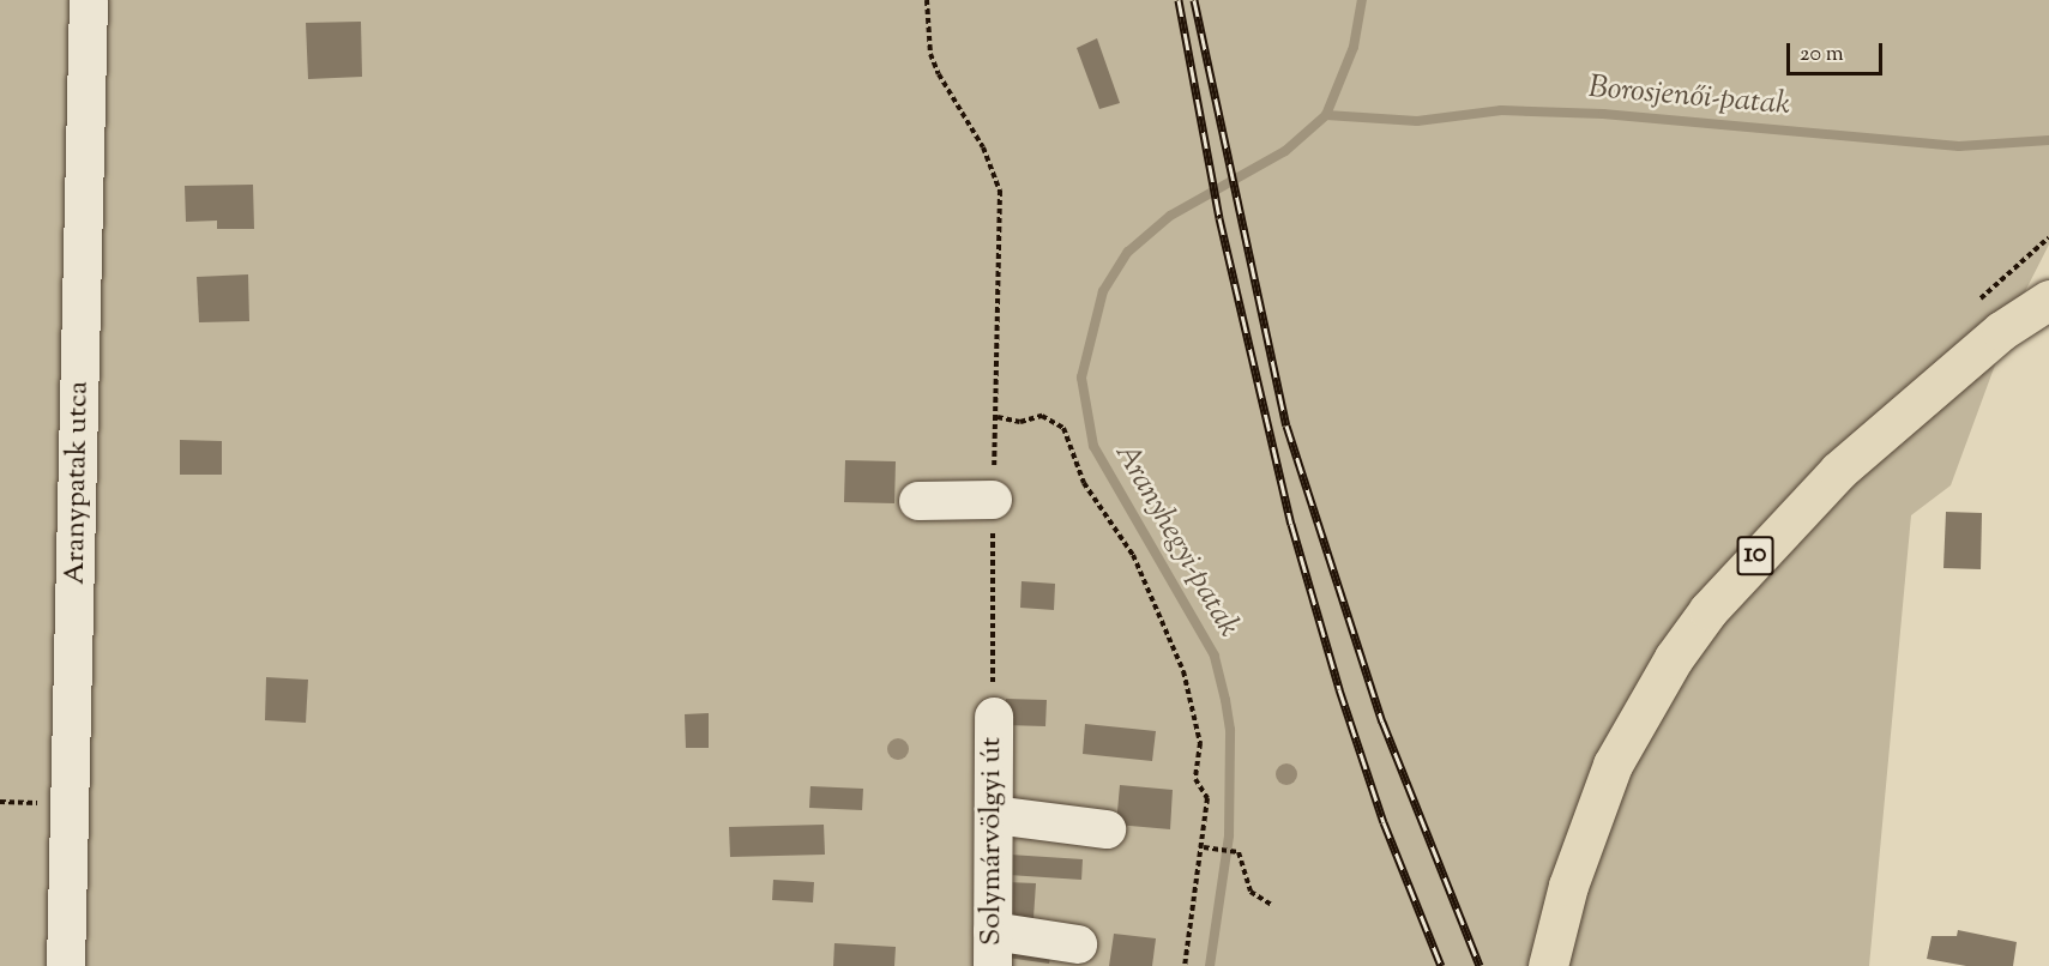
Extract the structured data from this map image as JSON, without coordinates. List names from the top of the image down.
{
  "streets": {
    "main road": ["10"],
    "street": ["Aranypatak utca", "Solymárvölgyi út"]
  },
  "water": ["Borosjenői-patak", "Aranyhegyi-patak"],
  "scale_bar": "20 m"
}
